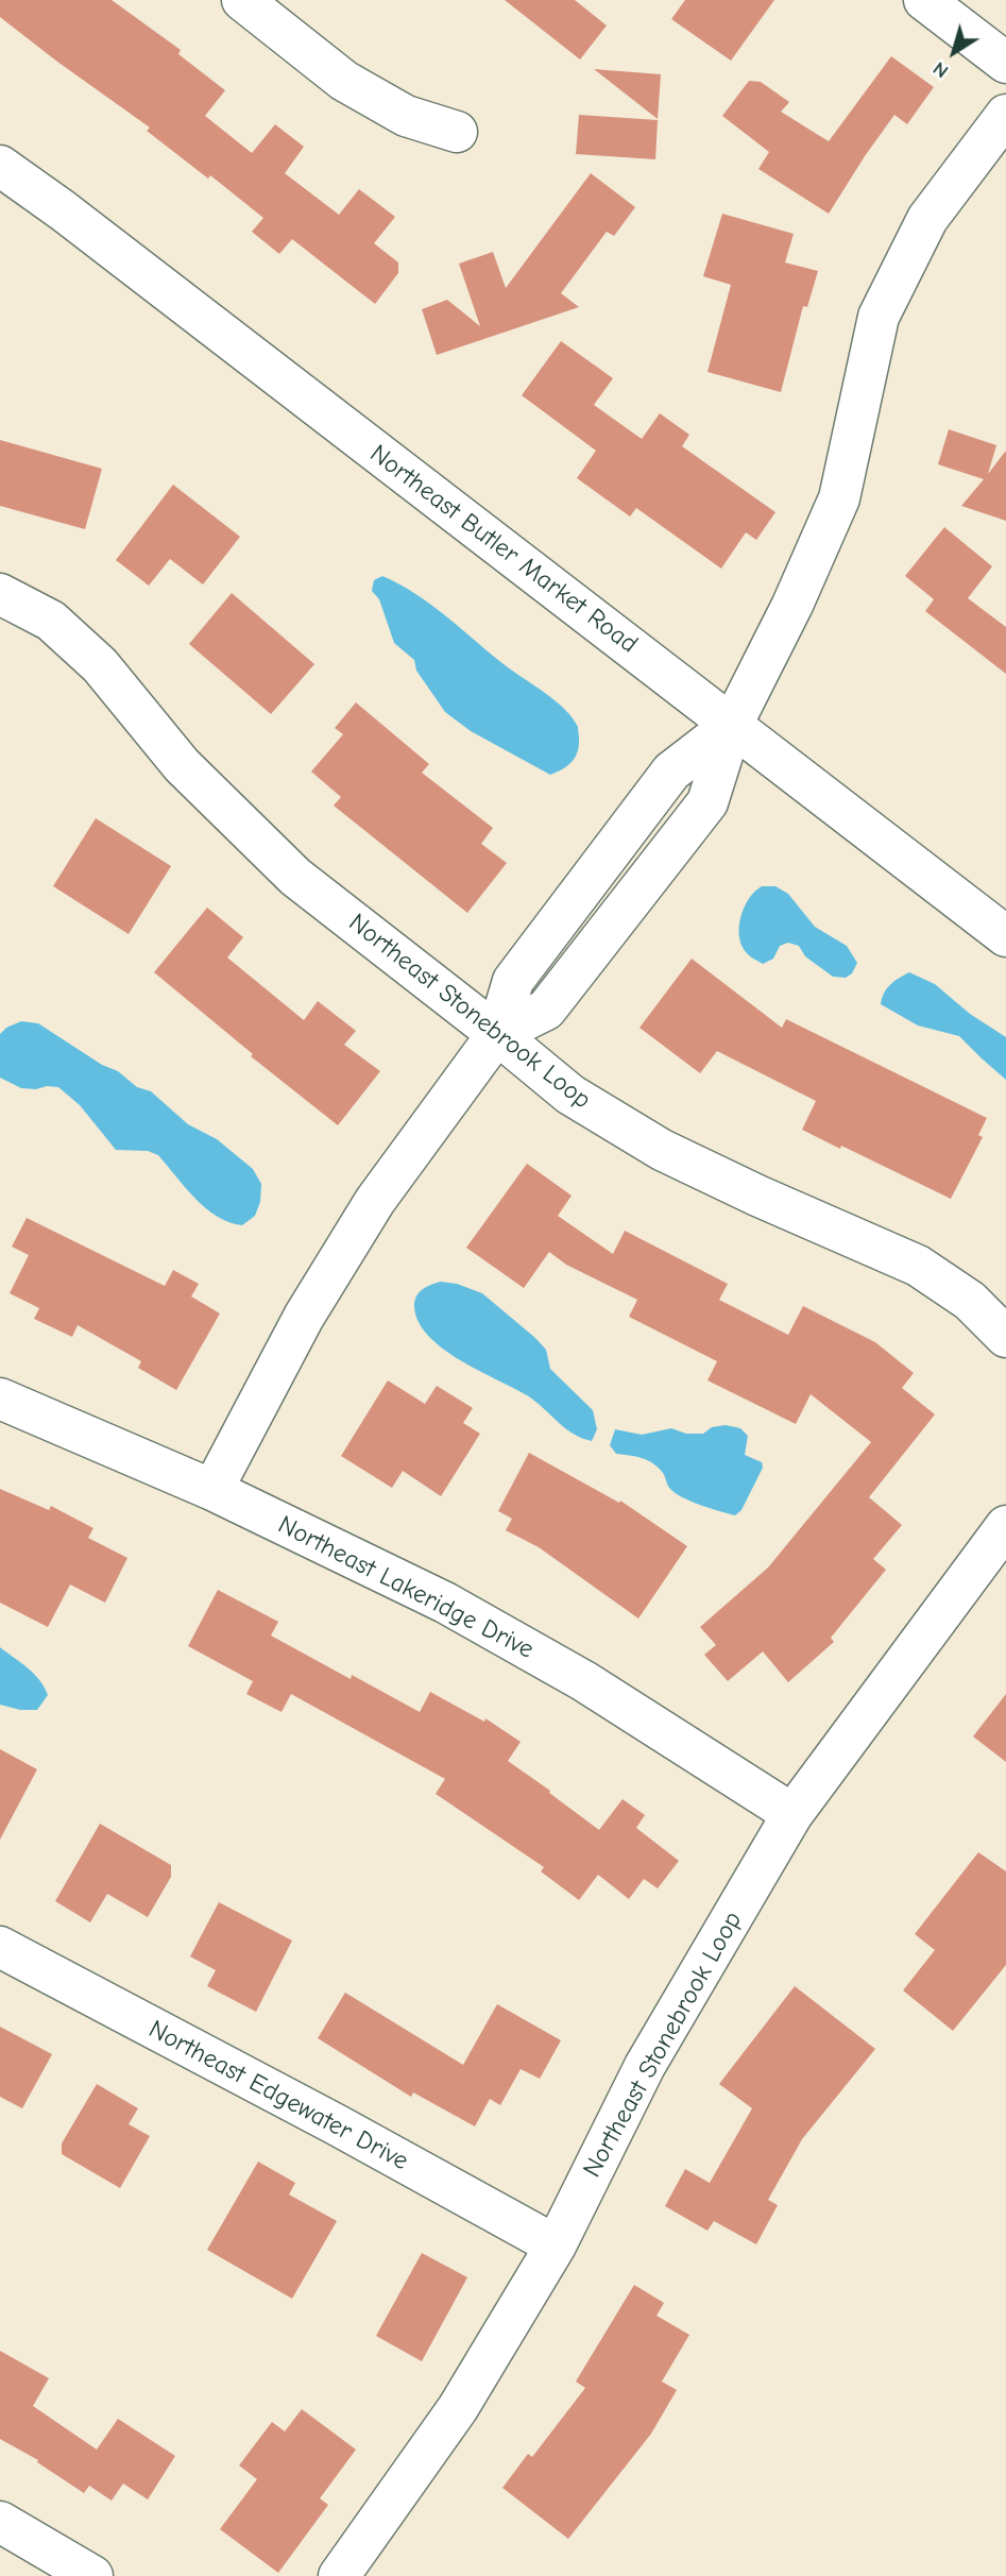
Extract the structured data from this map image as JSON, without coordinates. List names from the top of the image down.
{
  "streets": {
    "street": [
      "Northeast Butler Market Road",
      "Northeast Stonebrook Loop",
      "Northeast Lakeridge Drive",
      "Northeast Edgewater Drive"
    ]
  },
  "crossings": [
    ["Northeast Stonebrook Loop", "Northeast Lakeridge Drive"],
    ["Northeast Stonebrook Loop", "Northeast Edgewater Drive"]
  ],
  "north": "bottom left"
}
